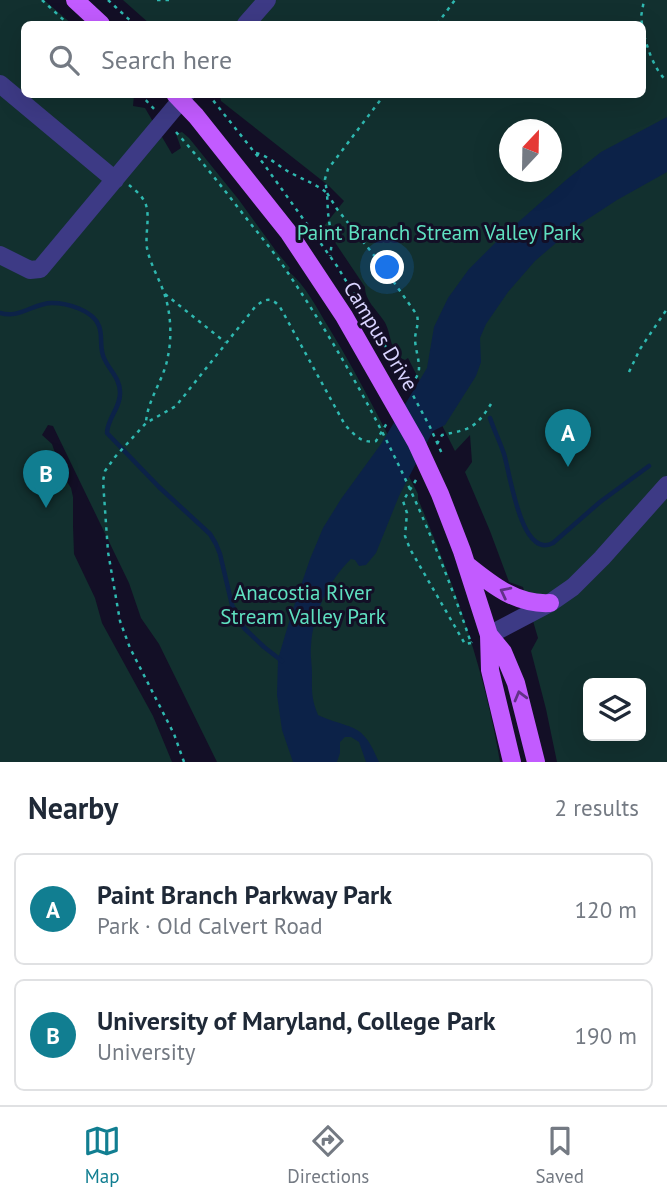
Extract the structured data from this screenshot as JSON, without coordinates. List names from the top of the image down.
{
  "streets": {
    "main road": ["Campus Drive"]
  },
  "parks": ["Paint Branch Stream Valley Park", "Anacostia River Stream Valley Park"],
  "north": "top",
  "page": {
    "search": "Search here",
    "pins": ["A", "B"],
    "heading": ["Nearby", "2 results"],
    "list": [
      {
        "mark": "A",
        "name": "Paint Branch Parkway Park",
        "note": "Park · Old Calvert Road",
        "value": "120 m"
      },
      {
        "mark": "B",
        "name": "University of Maryland, College Park",
        "note": "University",
        "value": "190 m"
      }
    ],
    "nav": ["Map", "Directions", "Saved"]
  }
}
